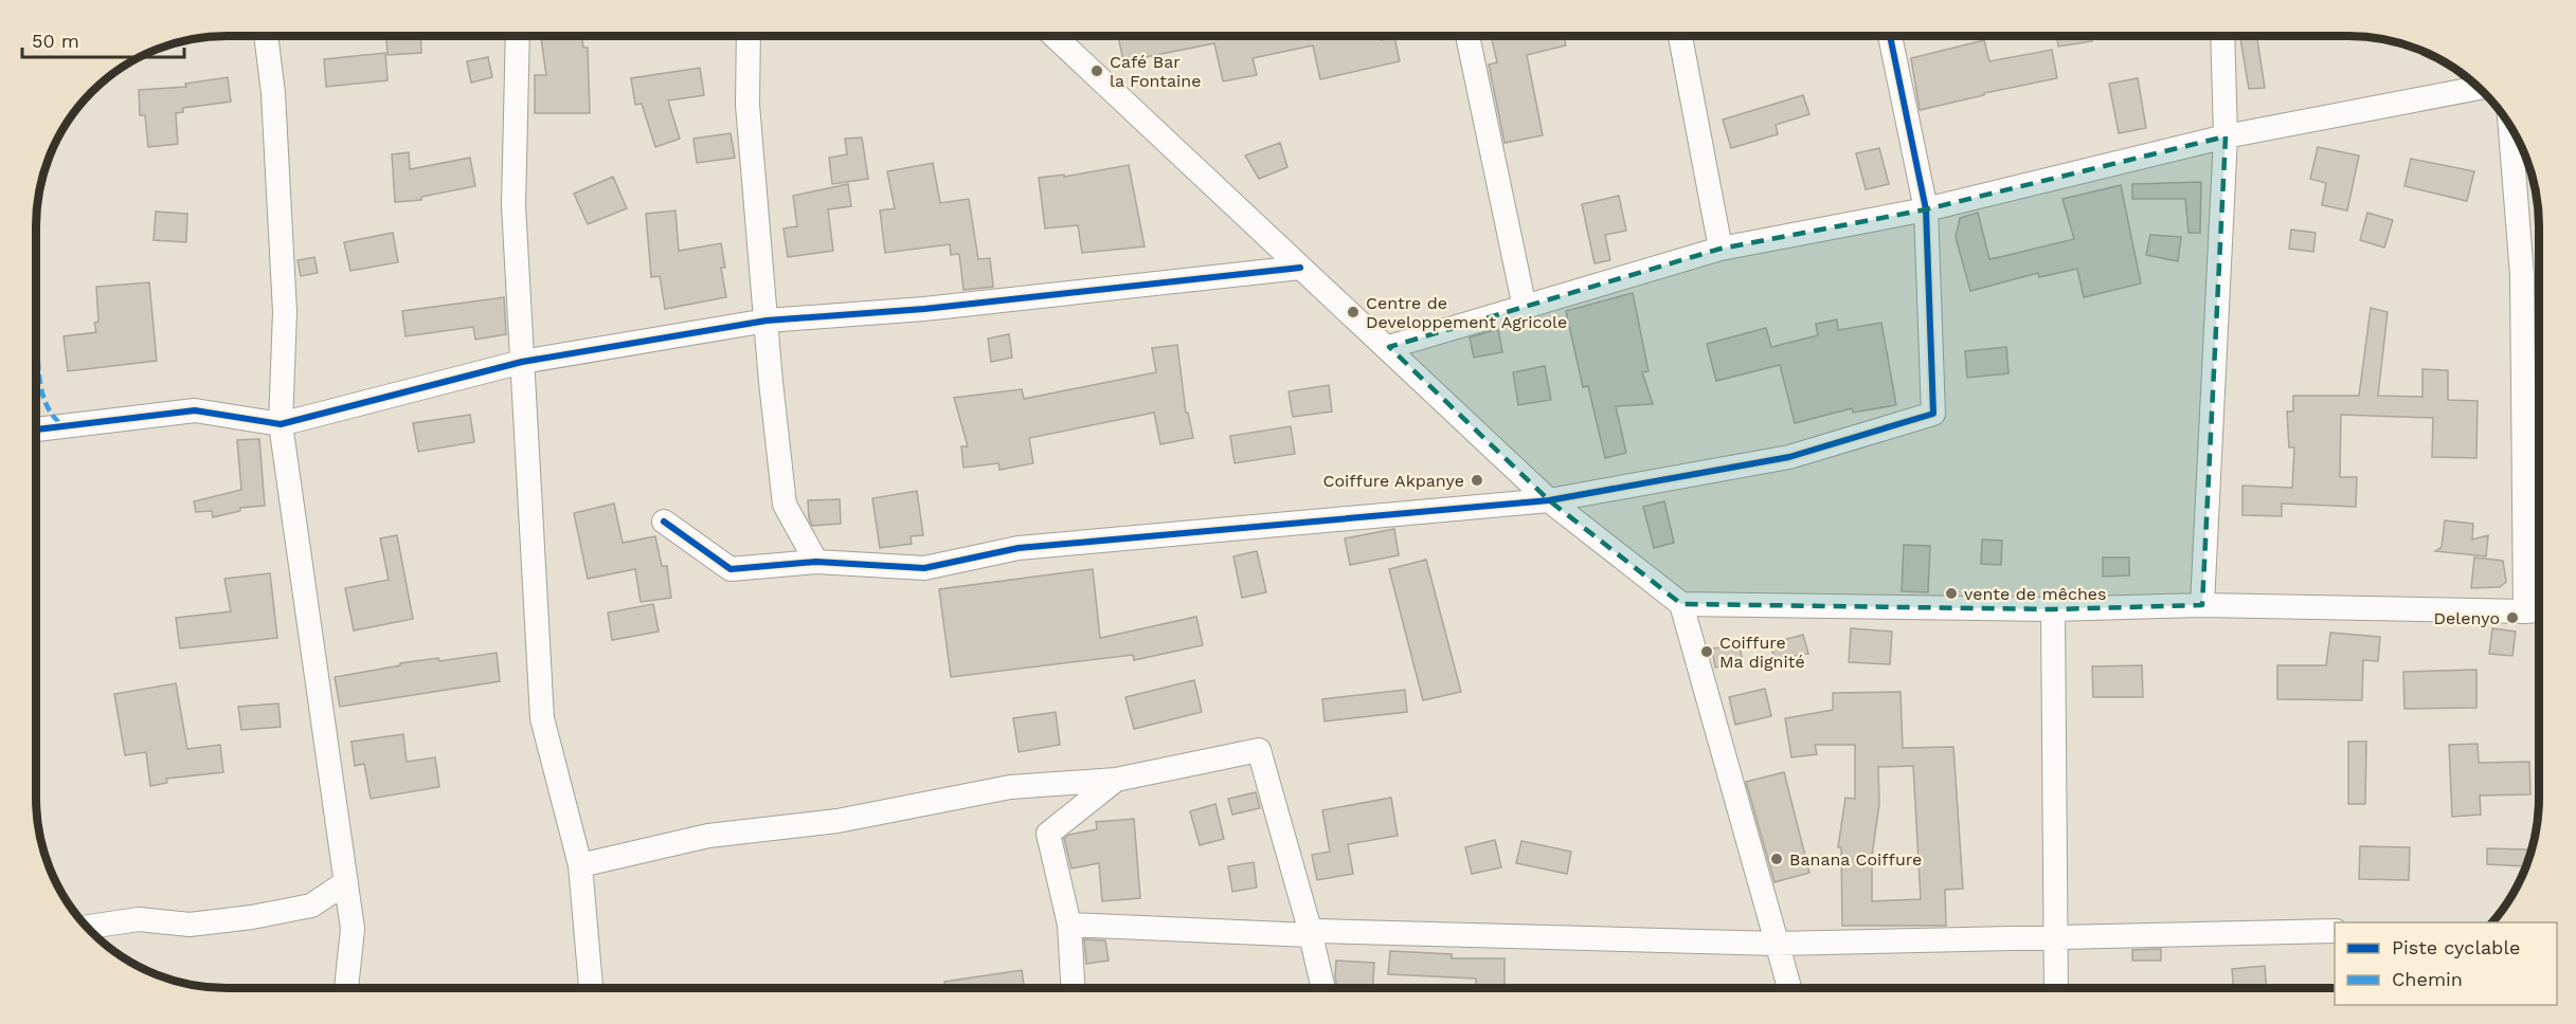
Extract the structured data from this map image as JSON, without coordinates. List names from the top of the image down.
{
  "places": [
    "Café Bar la Fontaine",
    "Centre de Developpement Agricole",
    "Coiffure Akpanye",
    "vente de mêches",
    "Delenyo",
    "Coiffure Ma dignité",
    "Banana Coiffure"
  ],
  "legend": ["Piste cyclable", "Chemin"],
  "scale_bar": "50 m"
}
